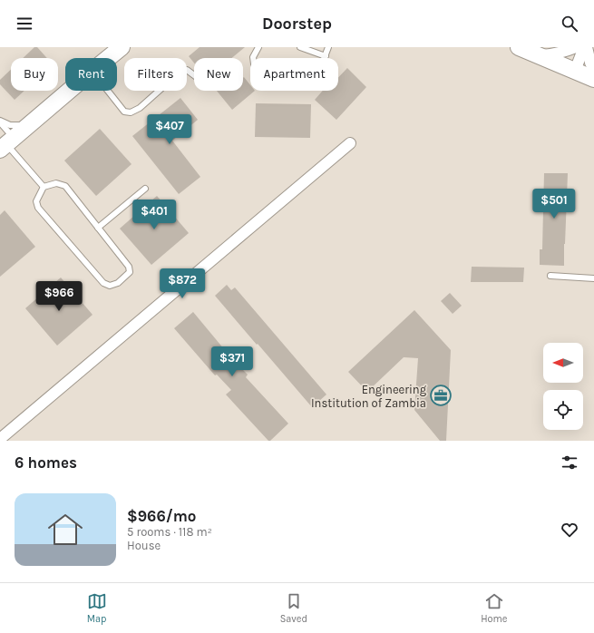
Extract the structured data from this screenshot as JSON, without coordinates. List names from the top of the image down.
{
  "places": {
    "office": ["Engineering Institution of Zambia"]
  },
  "north": "left",
  "page": {
    "header": "Doorstep",
    "chip": [
      "Buy",
      "Rent",
      "Filters",
      "New",
      "Apartment"
    ],
    "price": [
      "$407",
      "$501",
      "$401",
      "$872",
      "$966",
      "$371"
    ],
    "heading": "6 homes",
    "list": [
      {
        "name": "$966/mo",
        "note": "5 rooms · 118 m² · House"
      }
    ],
    "tabs": ["Map", "Saved", "Home"]
  }
}
